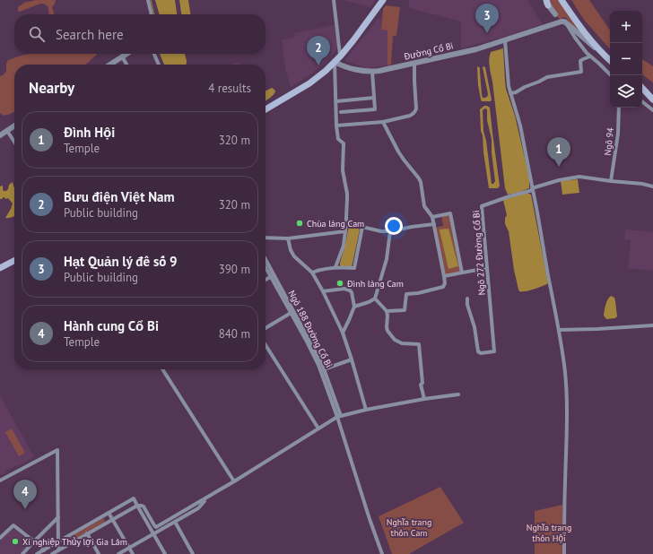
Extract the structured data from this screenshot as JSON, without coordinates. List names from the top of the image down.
{
  "streets": {
    "street": [
      "Đường Cổ Bi",
      "Ngõ 94",
      "Ngõ 272 Đường Cổ Bi",
      "Ngõ 188 Đường Cổ Bi"
    ]
  },
  "parks": ["Nghĩa trang thôn Cam", "Nghĩa trang thôn Hội"],
  "places": ["Chùa làng Cam", "Đình làng Cam", "Xí nghiệp Thủy lợi Gia Lâm"],
  "page": {
    "pins": [
      "3",
      "2",
      "1",
      "4"
    ],
    "map_buttons": ["+", "−"],
    "search": "Search here",
    "heading": ["Nearby", "4 results"],
    "list": [
      {
        "mark": "1",
        "name": "Đình Hội",
        "note": "Temple",
        "value": "320 m"
      },
      {
        "mark": "2",
        "name": "Bưu điện Việt Nam",
        "note": "Public building",
        "value": "320 m"
      },
      {
        "mark": "3",
        "name": "Hạt Quản lý đê số 9",
        "note": "Public building",
        "value": "390 m"
      },
      {
        "mark": "4",
        "name": "Hành cung Cổ Bi",
        "note": "Temple",
        "value": "840 m"
      }
    ]
  }
}
